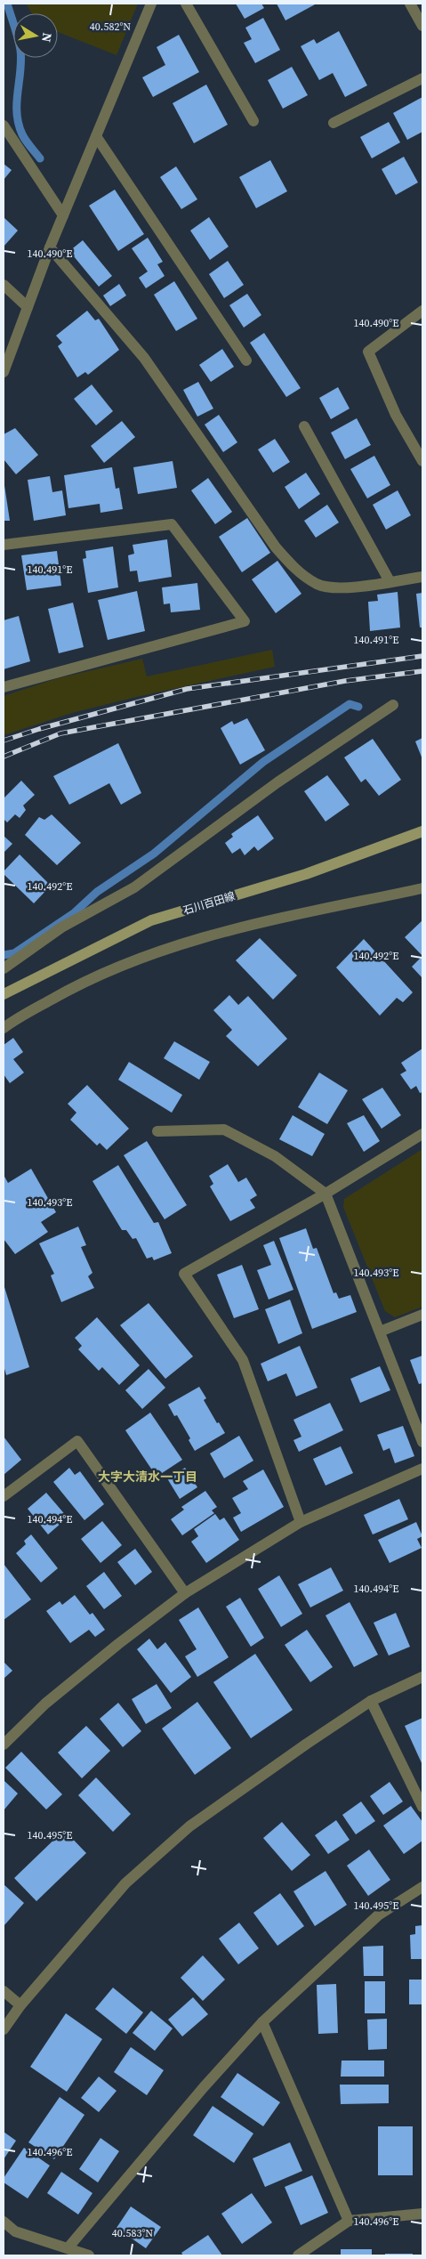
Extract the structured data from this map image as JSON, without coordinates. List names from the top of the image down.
{
  "streets": {
    "main road": ["石川百田線"]
  },
  "districts": ["大字大清水一丁目"],
  "north": "right",
  "coordinates": [
    "40.582°N",
    "140.490°E",
    "140.491°E",
    "140.492°E",
    "140.493°E",
    "140.494°E",
    "140.495°E",
    "140.496°E",
    "40.583°N"
  ]
}
